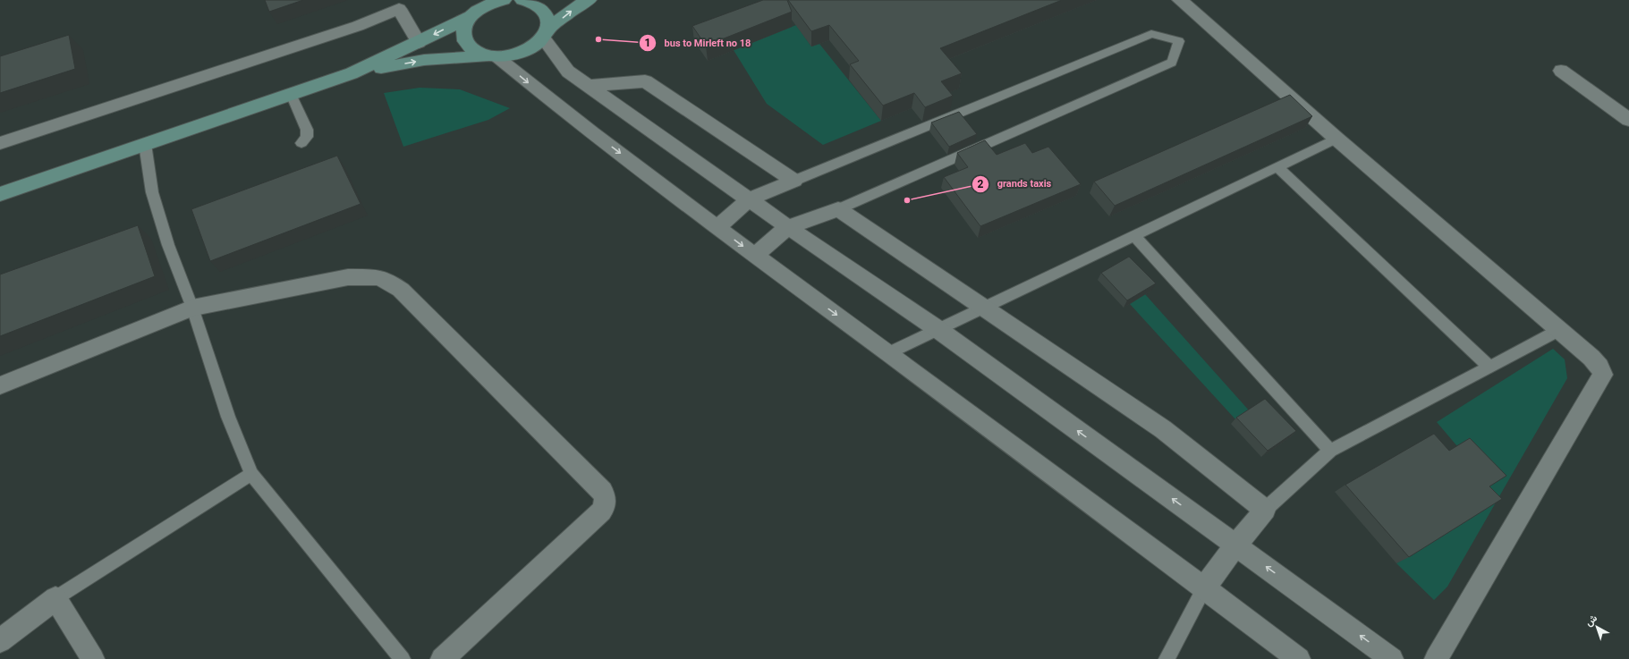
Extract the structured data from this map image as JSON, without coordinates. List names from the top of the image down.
{
  "places": ["bus to Mirleft no 18", "grands taxis"],
  "north": "top left"
}
